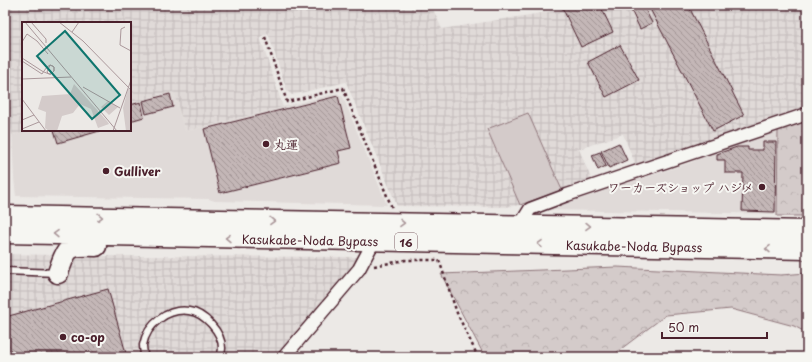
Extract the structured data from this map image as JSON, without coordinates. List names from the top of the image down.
{
  "streets": {
    "highway": ["Kasukabe-Noda Bypass", "16"]
  },
  "places": [
    "丸運",
    "Gulliver",
    "ワーカーズショップ ハジメ",
    "co-op"
  ],
  "scale_bar": "50 m"
}
